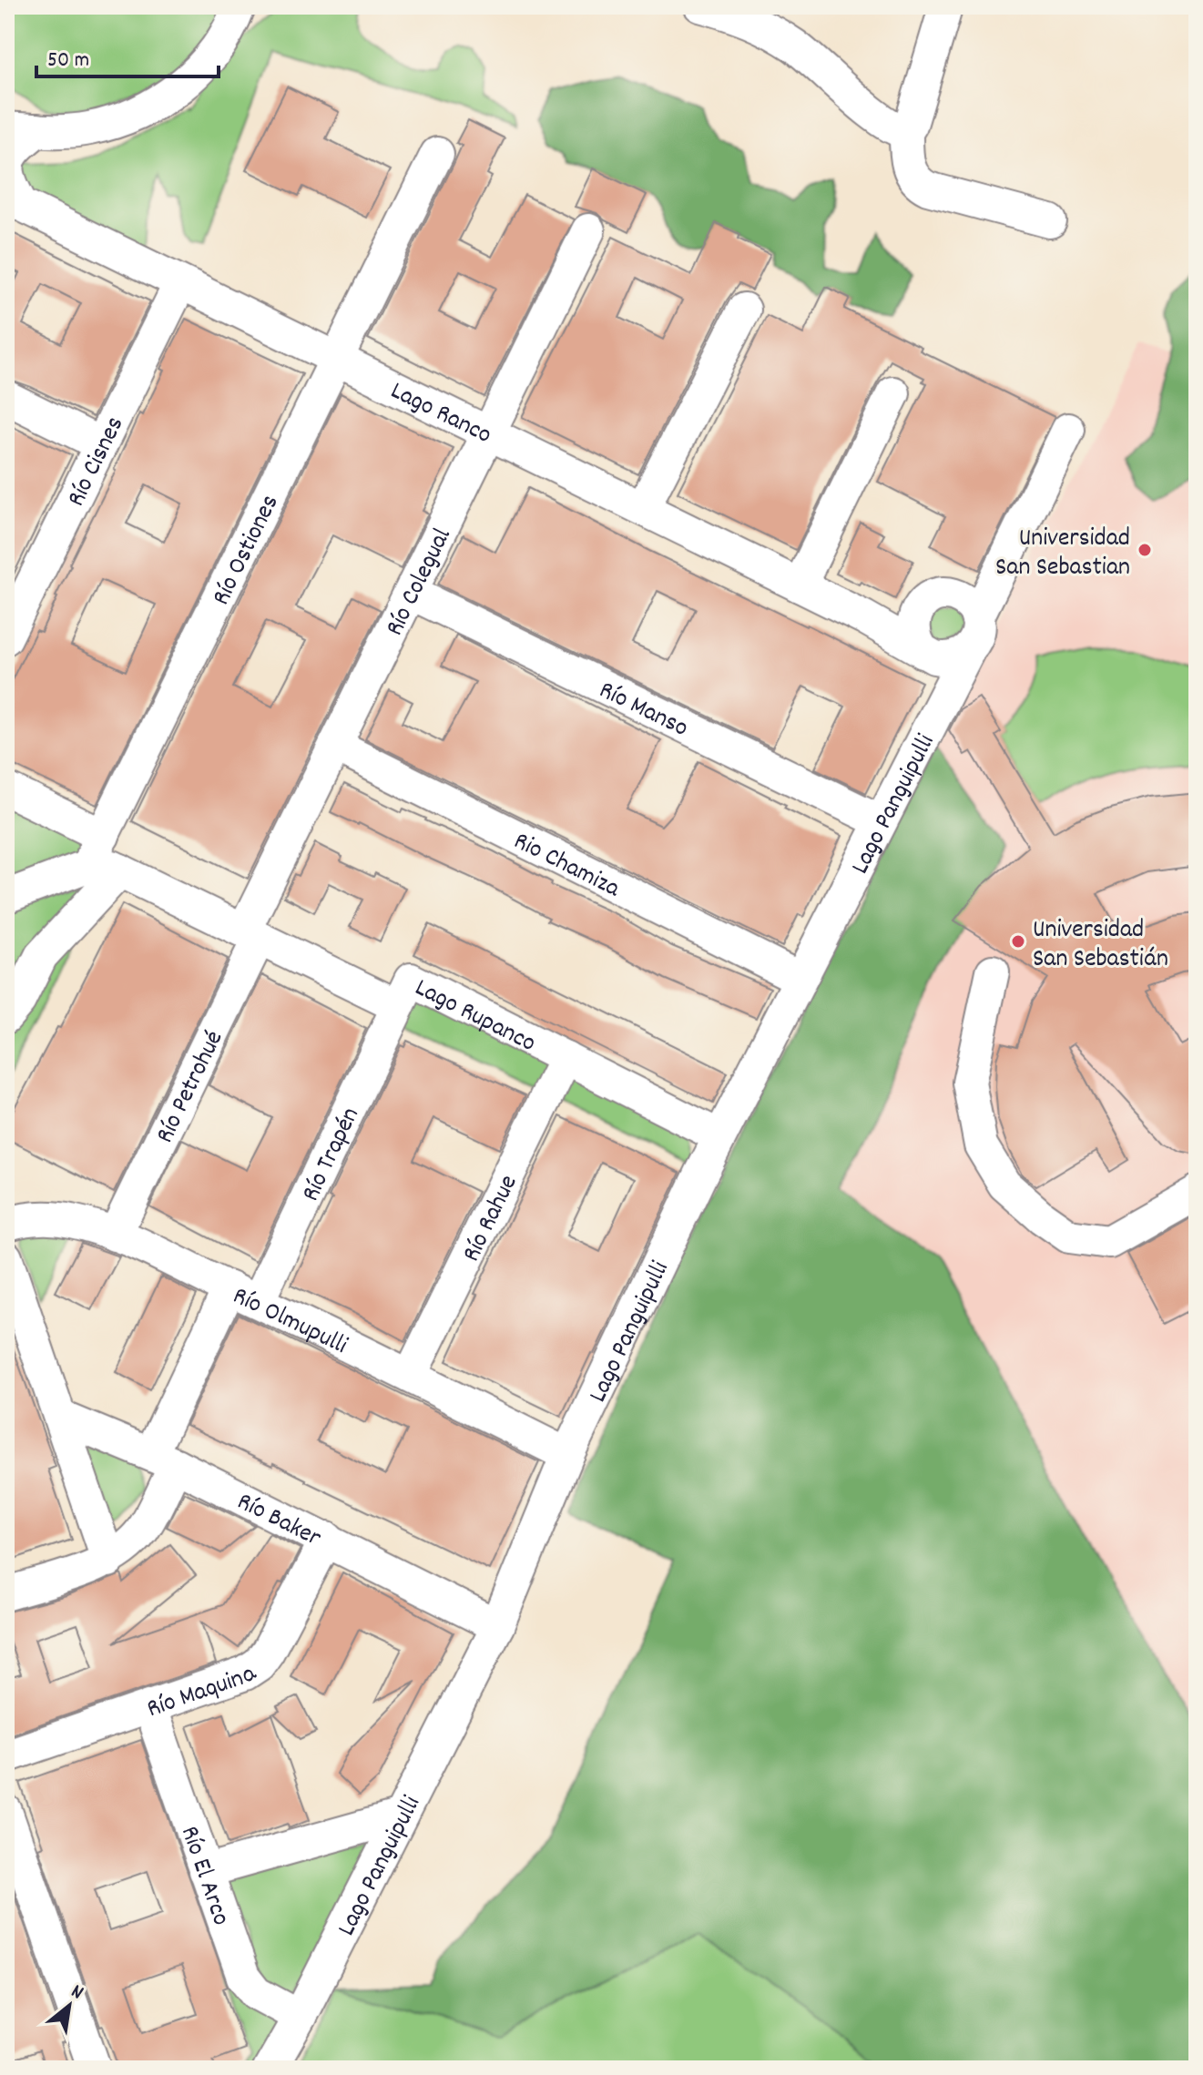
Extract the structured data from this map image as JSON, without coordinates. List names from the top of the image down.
{
  "streets": {
    "street": [
      "Lago Ranco",
      "Río Cisnes",
      "Río Ostiones",
      "Río Colegual",
      "Río Manso",
      "Lago Panguipulli",
      "Rio Chamiza",
      "Lago Rupanco",
      "Río Petrohué",
      "Río Trapén",
      "Río Rahue",
      "Río Olmupulli",
      "Río Baker",
      "Río Maquina",
      "Río El Arco"
    ]
  },
  "crossings": [
    ["Lago Ranco", "Río Cisnes"],
    ["Lago Ranco", "Río Ostiones"],
    ["Lago Ranco", "Río Colegual"],
    ["Lago Ranco", "Lago Panguipulli"],
    ["Río Ostiones", "Lago Rupanco"],
    ["Río Colegual", "Río Manso"],
    ["Río Colegual", "Rio Chamiza"],
    ["Río Colegual", "Lago Rupanco"],
    ["Río Colegual", "Río Petrohué"],
    ["Río Manso", "Lago Panguipulli"],
    ["Lago Panguipulli", "Rio Chamiza"],
    ["Lago Panguipulli", "Lago Rupanco"],
    ["Lago Panguipulli", "Río Olmupulli"],
    ["Lago Panguipulli", "Río Baker"],
    ["Lago Panguipulli", "Río El Arco"],
    ["Lago Rupanco", "Río Petrohué"],
    ["Lago Rupanco", "Río Trapén"],
    ["Lago Rupanco", "Río Rahue"],
    ["Río Petrohué", "Río Olmupulli"],
    ["Río Trapén", "Río Olmupulli"],
    ["Río Trapén", "Río Baker"],
    ["Río Rahue", "Río Olmupulli"],
    ["Río Baker", "Río Maquina"],
    ["Río Maquina", "Río El Arco"]
  ],
  "places": ["Universidad San Sebastian", "Universidad San Sebastián"],
  "scale_bar": "50 m",
  "north": "top right"
}
